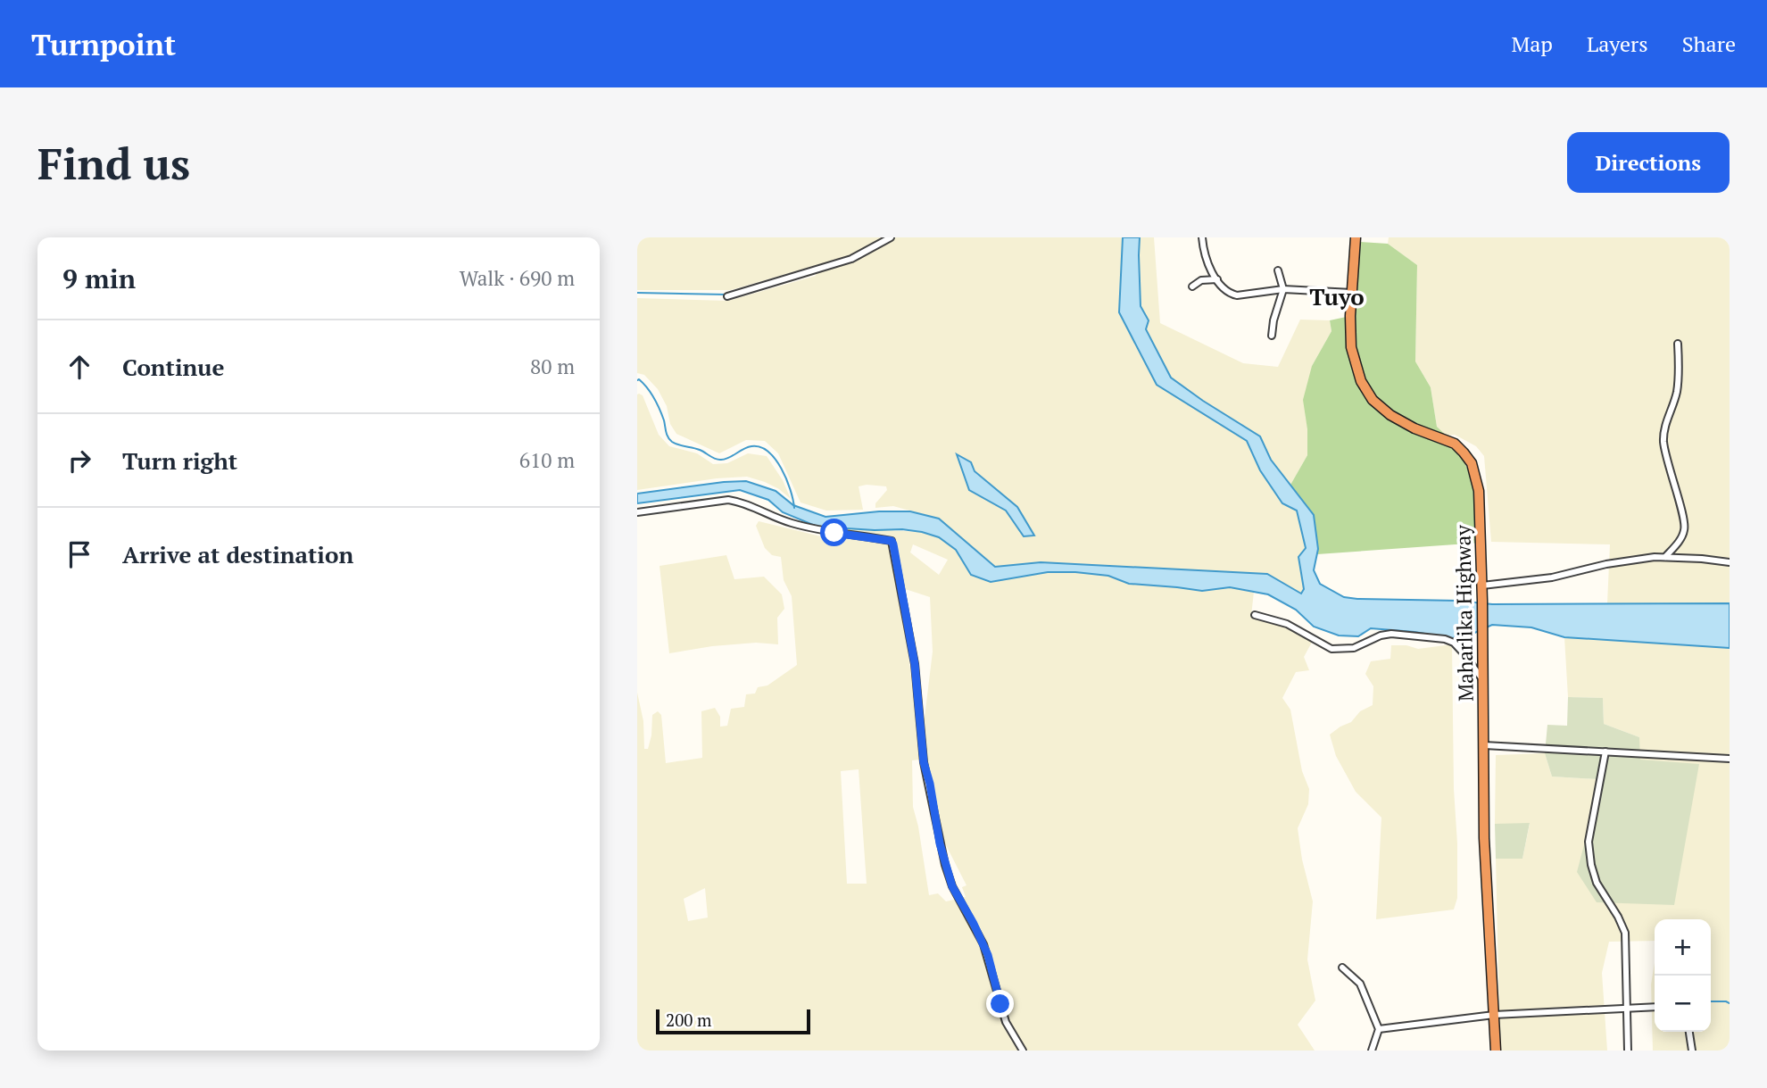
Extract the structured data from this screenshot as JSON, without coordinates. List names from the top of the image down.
{
  "streets": {
    "highway": ["Maharlika Highway"]
  },
  "districts": ["Tuyo"],
  "scale_bar": "200 m",
  "page": {
    "header": "Turnpoint",
    "nav": ["Map", "Layers", "Share"],
    "buttons": "Directions",
    "title": "Find us",
    "heading": ["9 min", "Walk · 690 m"],
    "list": [
      ["Continue", "80 m"],
      ["Turn right", "610 m"],
      "Arrive at destination"
    ],
    "map_buttons": ["+", "−"],
    "scale": "200 m"
  }
}
